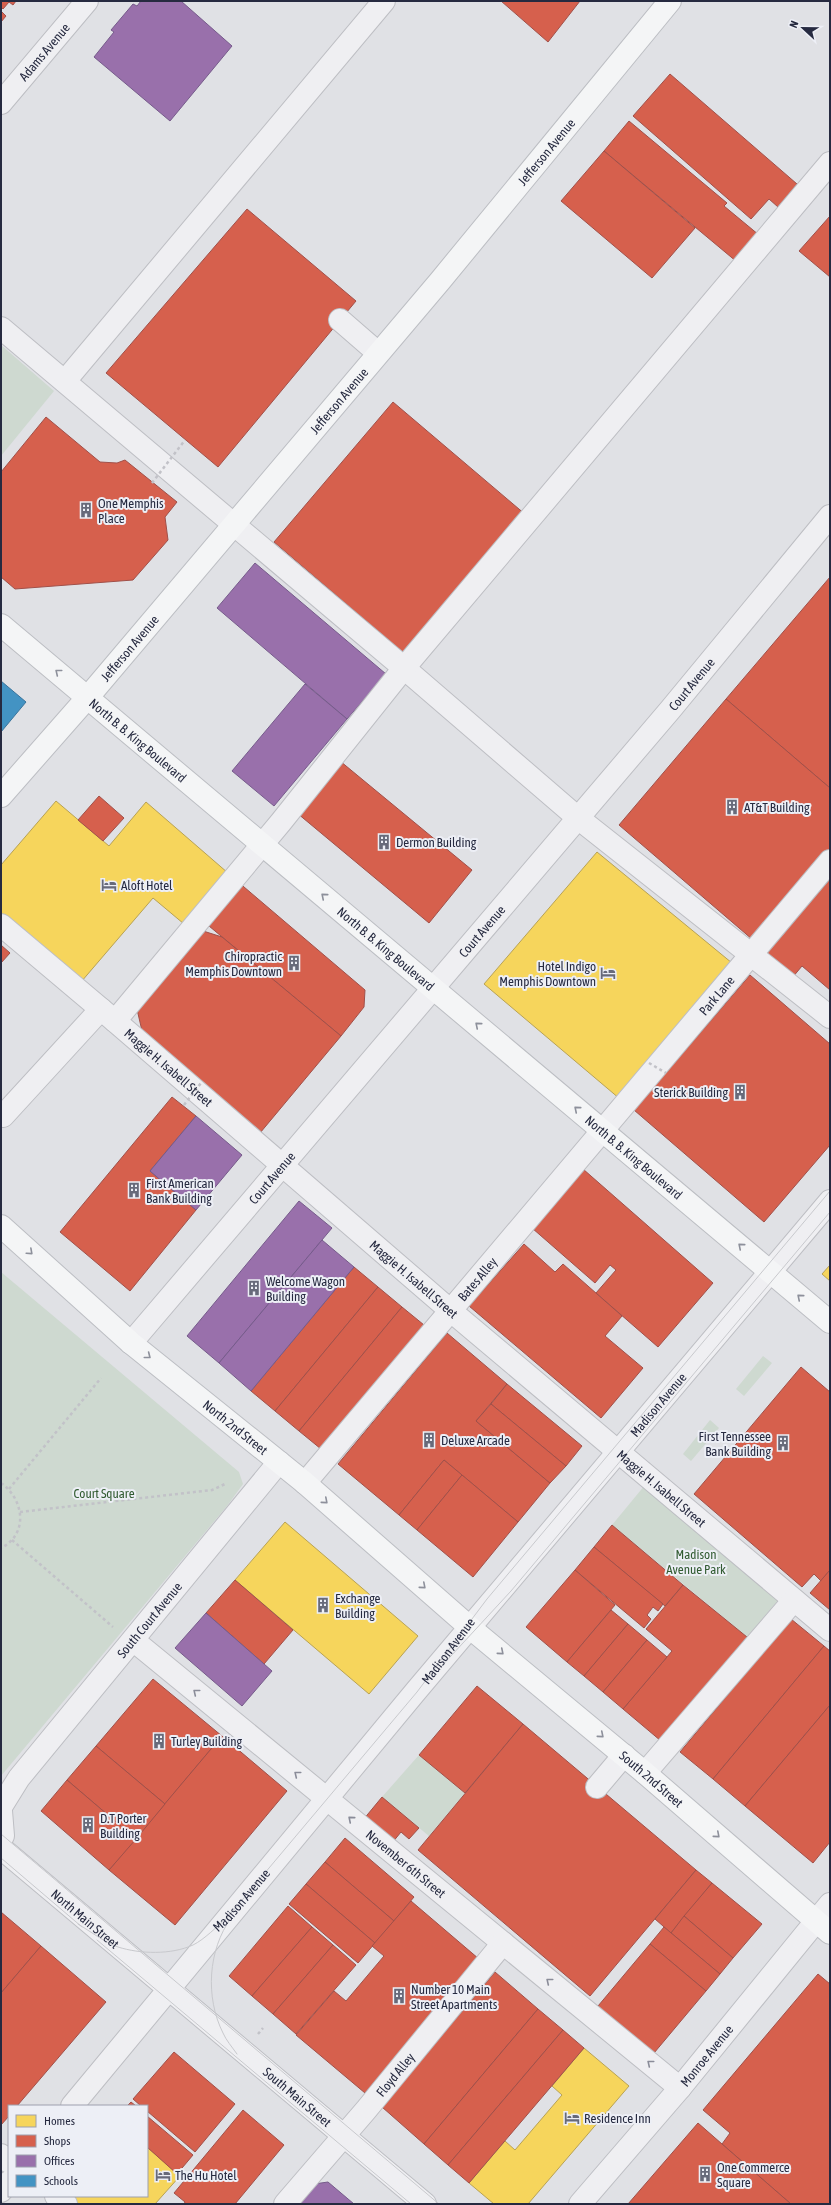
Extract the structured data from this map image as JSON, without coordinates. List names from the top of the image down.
{
  "streets": {
    "main road": [
      "Jefferson Avenue",
      "North B. B. King Boulevard",
      "North 2nd Street",
      "South 2nd Street"
    ],
    "street": [
      "Adams Avenue",
      "Court Avenue",
      "Park Lane",
      "Maggie H. Isabell Street",
      "Bates Alley",
      "Madison Avenue",
      "South Court Avenue",
      "November 6th Street",
      "North Main Street",
      "Monroe Avenue",
      "Floyd Alley",
      "South Main Street"
    ]
  },
  "crossings": [
    ["Jefferson Avenue", "North B. B. King Boulevard"],
    ["Court Avenue", "North B. B. King Boulevard"],
    ["Court Avenue", "Maggie H. Isabell Street"],
    ["Court Avenue", "North 2nd Street"],
    ["North B. B. King Boulevard", "Park Lane"],
    ["North B. B. King Boulevard", "Bates Alley"],
    ["North B. B. King Boulevard", "Madison Avenue"],
    ["Park Lane", "Bates Alley"],
    ["Maggie H. Isabell Street", "Bates Alley"],
    ["Maggie H. Isabell Street", "Madison Avenue"],
    ["Bates Alley", "North 2nd Street"],
    ["Madison Avenue", "North 2nd Street"],
    ["Madison Avenue", "South 2nd Street"],
    ["Madison Avenue", "November 6th Street"],
    ["Madison Avenue", "North Main Street"],
    ["Madison Avenue", "South Main Street"],
    ["North 2nd Street", "South Court Avenue"],
    ["North 2nd Street", "South 2nd Street"],
    ["South Court Avenue", "November 6th Street"],
    ["South 2nd Street", "Monroe Avenue"],
    ["November 6th Street", "Monroe Avenue"],
    ["November 6th Street", "Floyd Alley"],
    ["North Main Street", "South Main Street"],
    ["Floyd Alley", "South Main Street"]
  ],
  "one_way": [
    "North B. B. King Boulevard",
    "North 2nd Street",
    "South 2nd Street",
    "November 6th Street"
  ],
  "parks": ["Court Square", "Madison Avenue Park"],
  "places": {
    "building": [
      "One Memphis Place",
      "AT&T Building",
      "Dermon Building",
      "Chiropractic Memphis Downtown",
      "Sterick Building",
      "First American Bank Building",
      "Welcome Wagon Building",
      "Deluxe Arcade",
      "First Tennessee Bank Building",
      "Exchange Building",
      "Turley Building",
      "D.T Porter Building",
      "Number 10 Main Street Apartments",
      "One Commerce Square"
    ],
    "hotel": [
      "Aloft Hotel",
      "Hotel Indigo Memphis Downtown",
      "Residence Inn",
      "The Hu Hotel"
    ]
  },
  "legend": [
    "Homes",
    "Shops",
    "Offices",
    "Schools"
  ],
  "north": "left"
}
